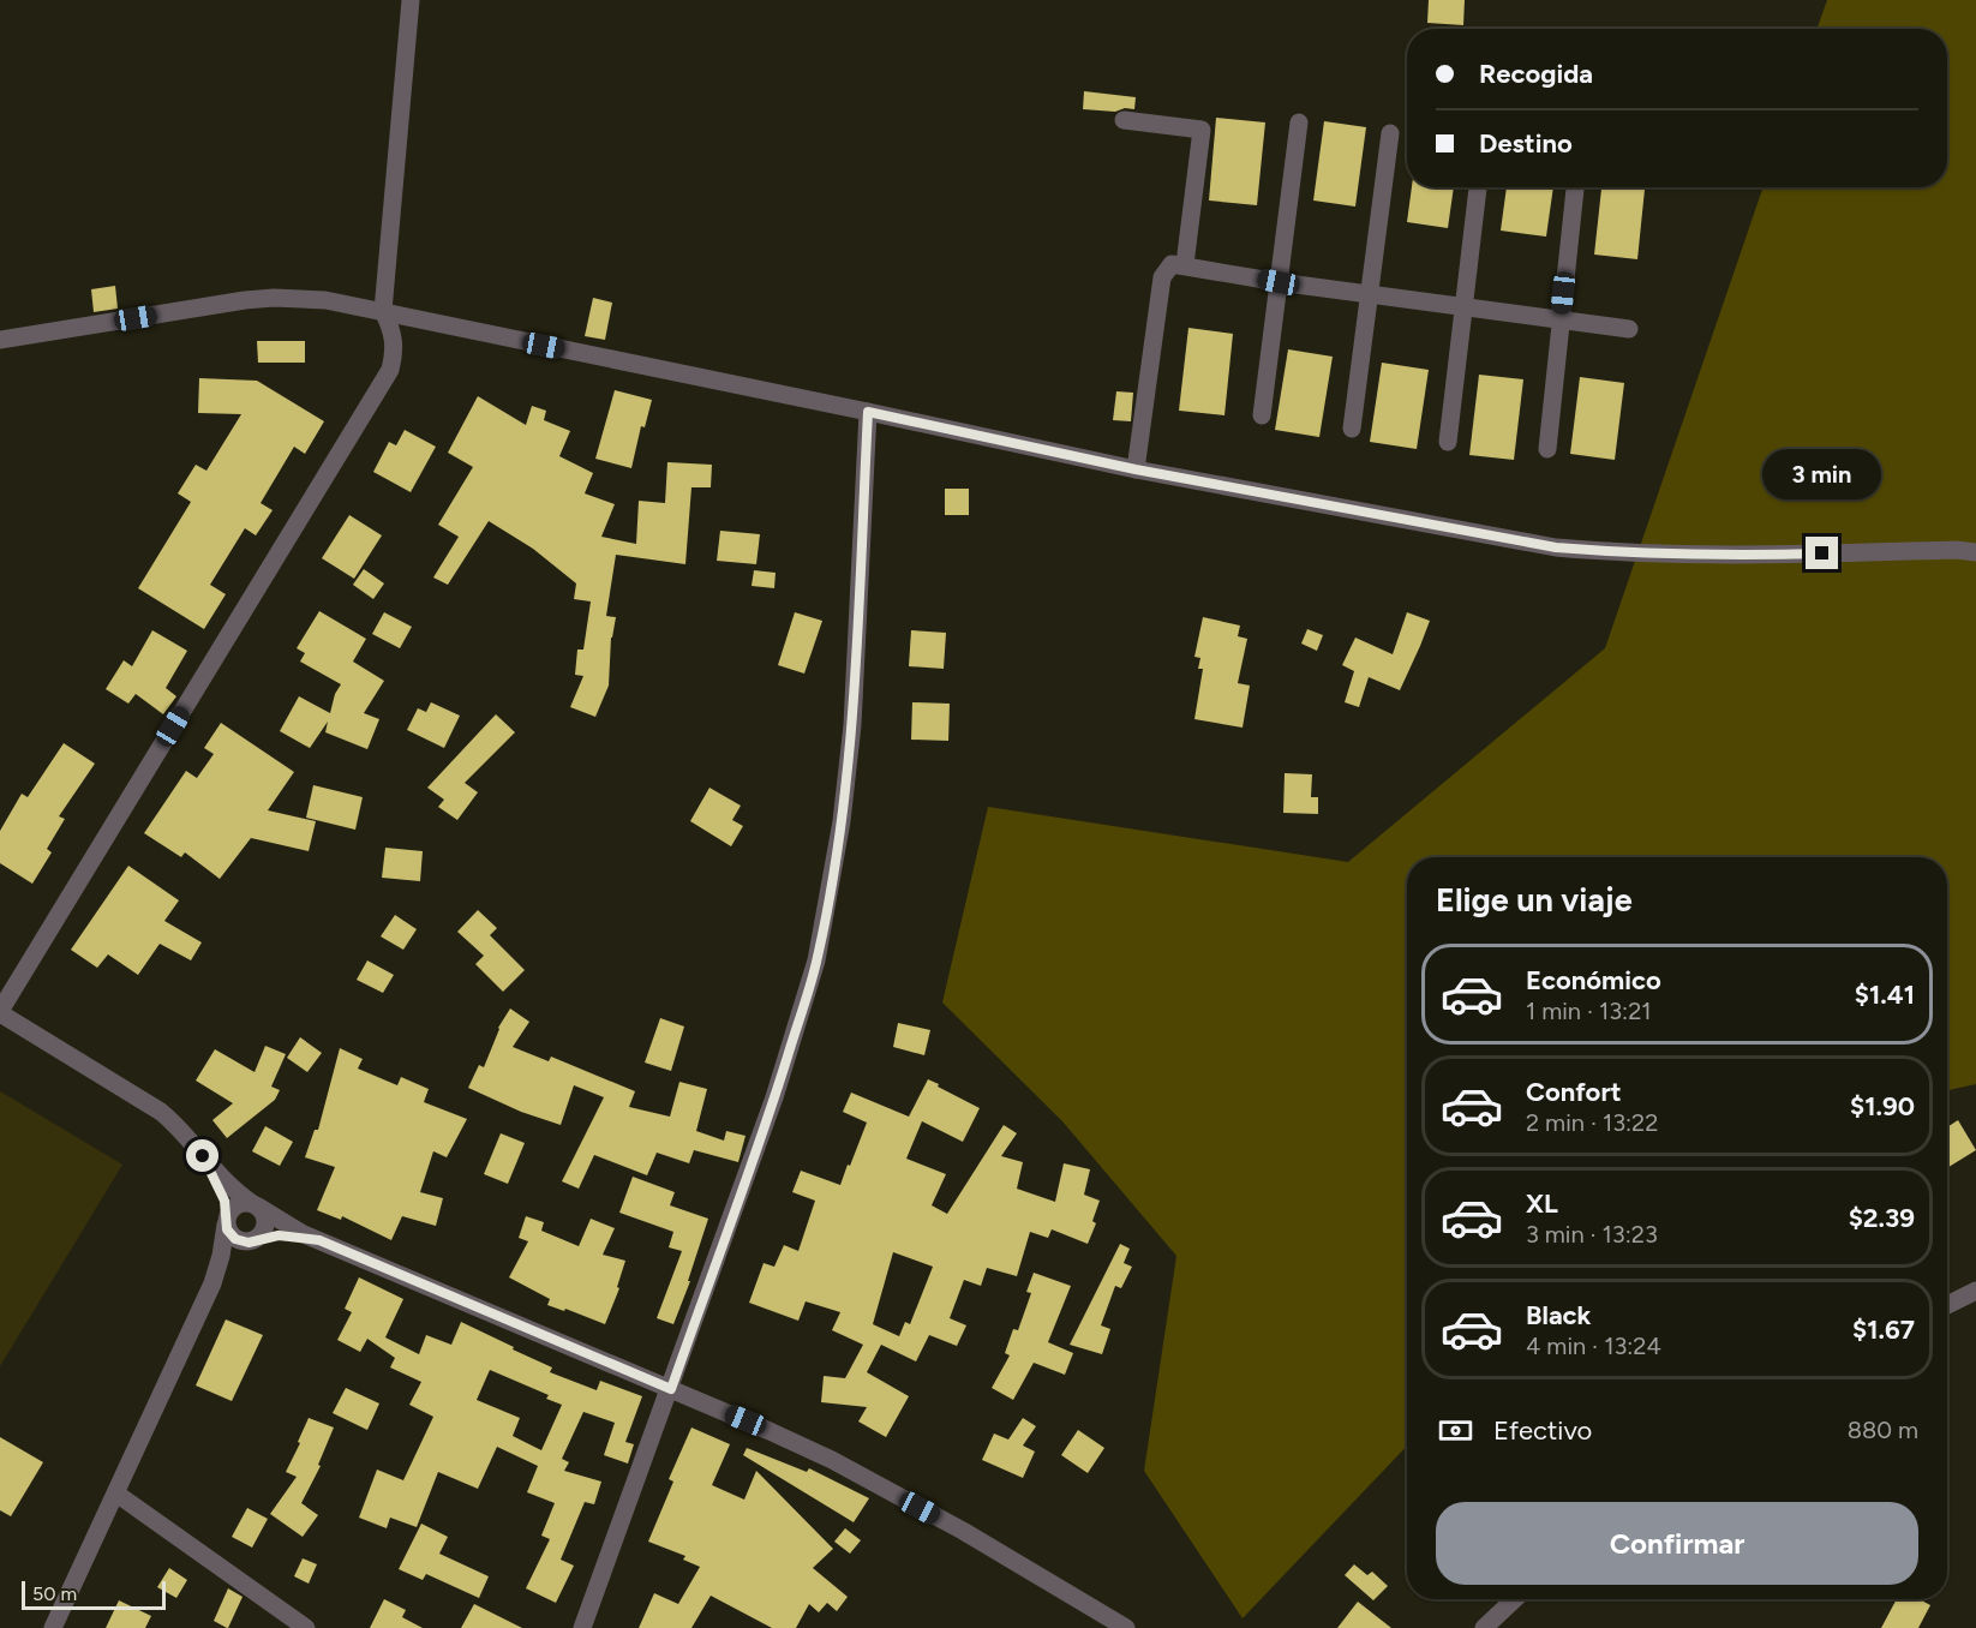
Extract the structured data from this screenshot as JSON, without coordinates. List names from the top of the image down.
{
  "scale_bar": "50 m",
  "page": {
    "banner": ["Recogida", "Destino"],
    "bubble": "3 min",
    "heading": "Elige un viaje",
    "list": [
      {
        "name": "Económico",
        "note": "1 min · 13:21",
        "value": "$1.41"
      },
      {
        "name": "Confort",
        "note": "2 min · 13:22",
        "value": "$1.90"
      },
      {
        "name": "XL",
        "note": "3 min · 13:23",
        "value": "$2.39"
      },
      {
        "name": "Black",
        "note": "4 min · 13:24",
        "value": "$1.67"
      }
    ],
    "pay": ["Efectivo", "880 m"],
    "buttons": "Confirmar",
    "scale": "50 m"
  }
}
